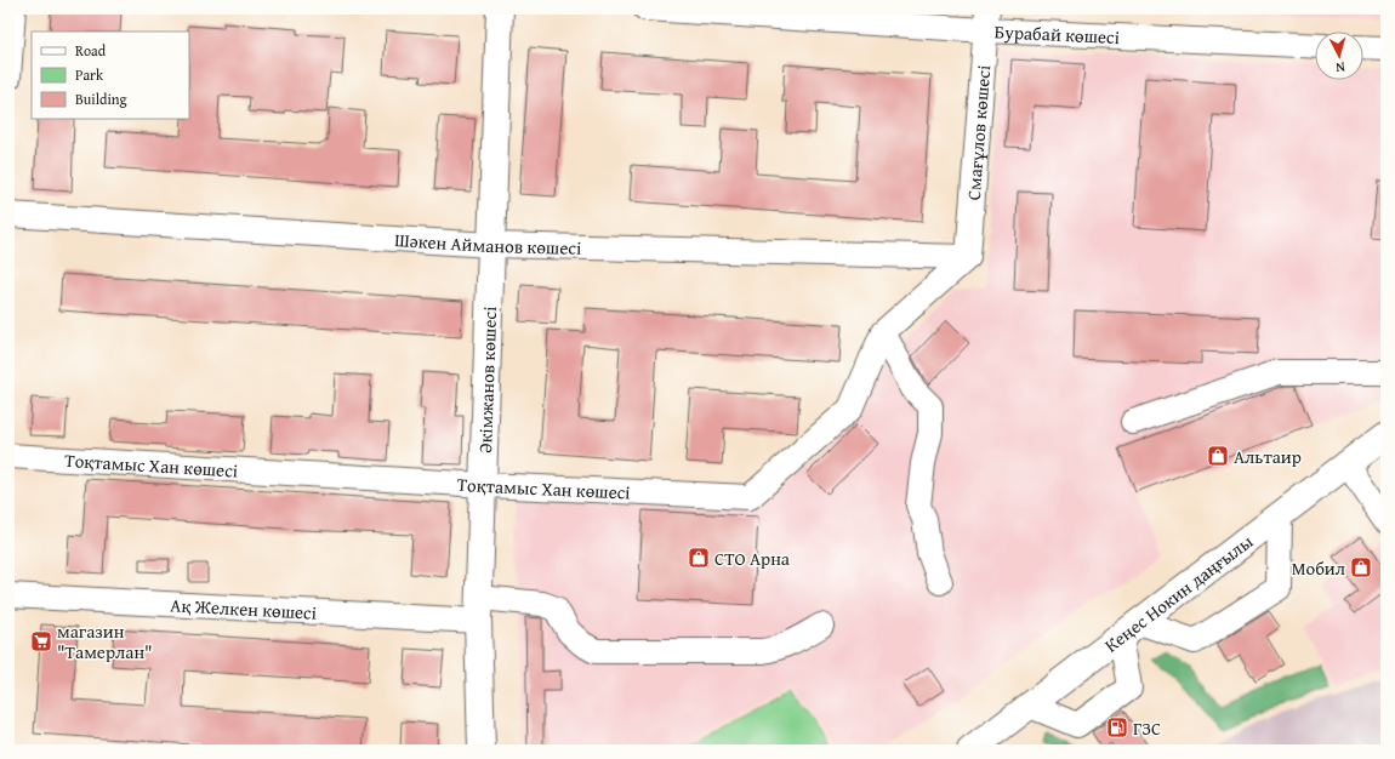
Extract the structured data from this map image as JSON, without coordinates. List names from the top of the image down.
{
  "streets": {
    "main road": ["Әкімжанов көшесі", "Кеңес Нокин даңғылы"],
    "street": [
      "Бурабай көшесі",
      "Смағұлов көшесі",
      "Шәкен Айманов көшесі",
      "Тоқтамыс Хан көшесі",
      "Ақ Желкен көшесі"
    ]
  },
  "crossings": [
    ["Бурабай көшесі", "Смағұлов көшесі"],
    ["Смағұлов көшесі", "Шәкен Айманов көшесі"],
    ["Смағұлов көшесі", "Тоқтамыс Хан көшесі"],
    ["Шәкен Айманов көшесі", "Әкімжанов көшесі"],
    ["Шәкен Айманов көшесі", "Тоқтамыс Хан көшесі"],
    ["Әкімжанов көшесі", "Тоқтамыс Хан көшесі"],
    ["Әкімжанов көшесі", "Ақ Желкен көшесі"]
  ],
  "places": {
    "shop": ["Альтаир", "СТО Арна", "Мобил"],
    "supermarket": ["магазин \"Тамерлан\""],
    "fuel station": ["ГЗС"]
  },
  "legend": ["Road", "Park", "Building"],
  "north": "bottom"
}
